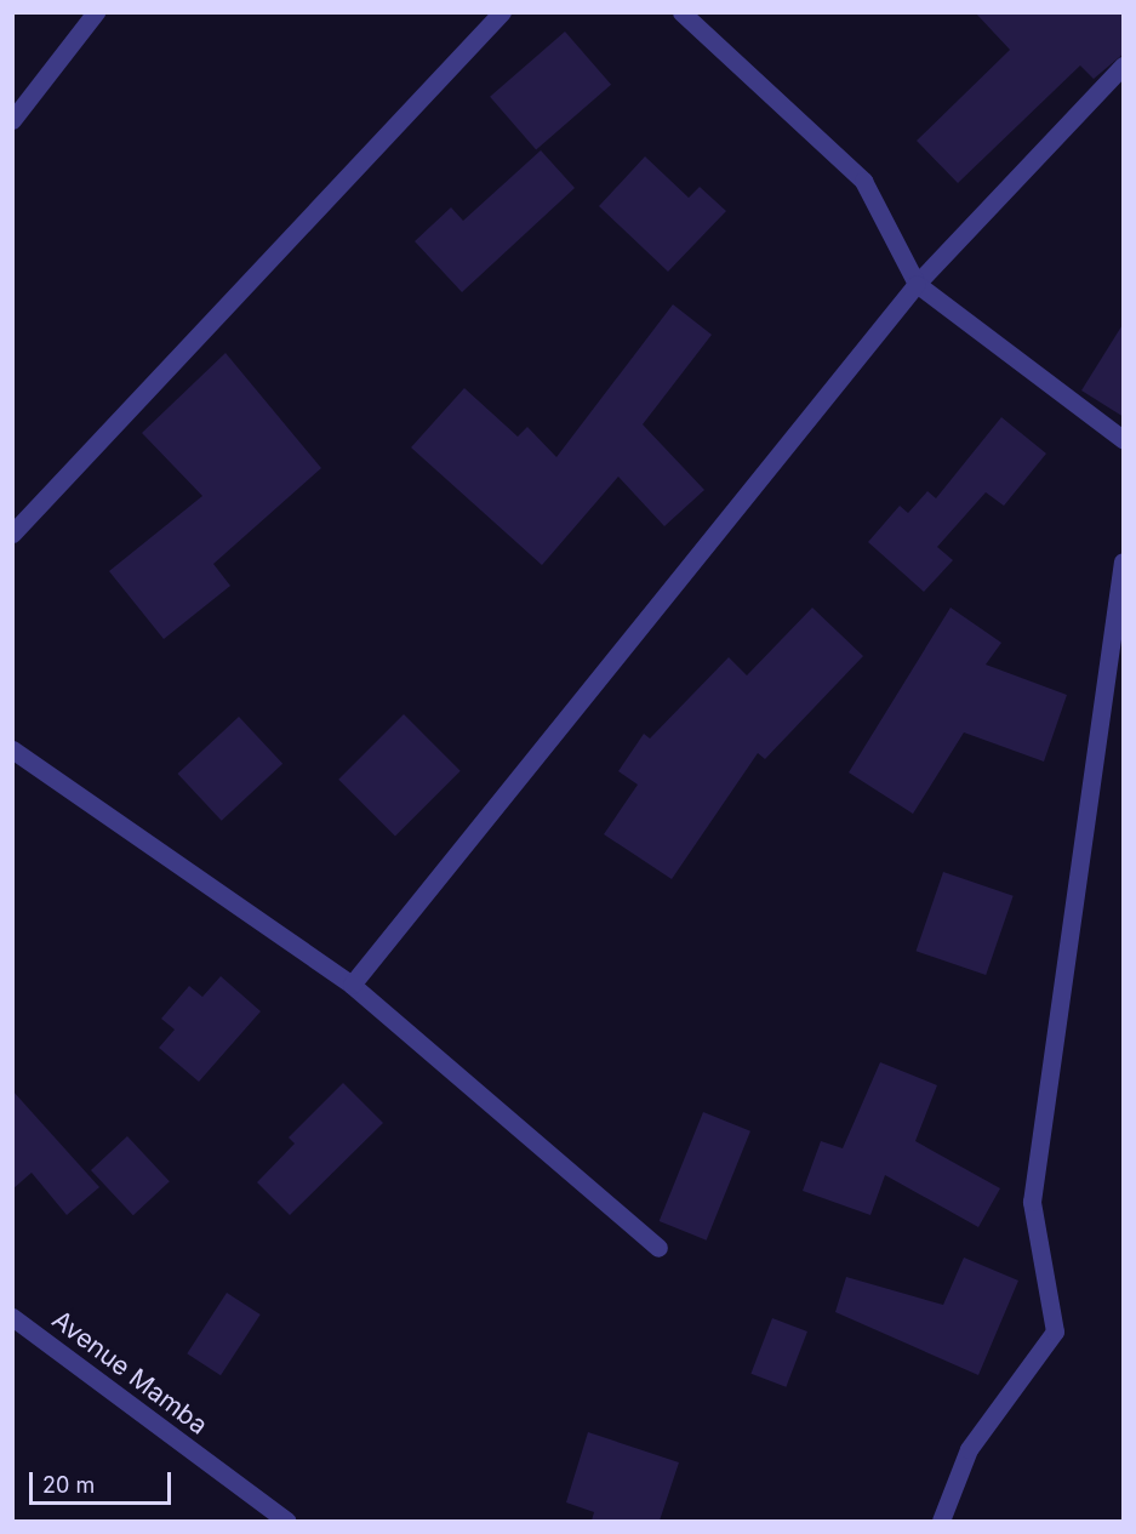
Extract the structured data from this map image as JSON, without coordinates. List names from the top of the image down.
{
  "streets": {
    "street": ["Avenue Mamba"]
  },
  "scale_bar": "20 m"
}
